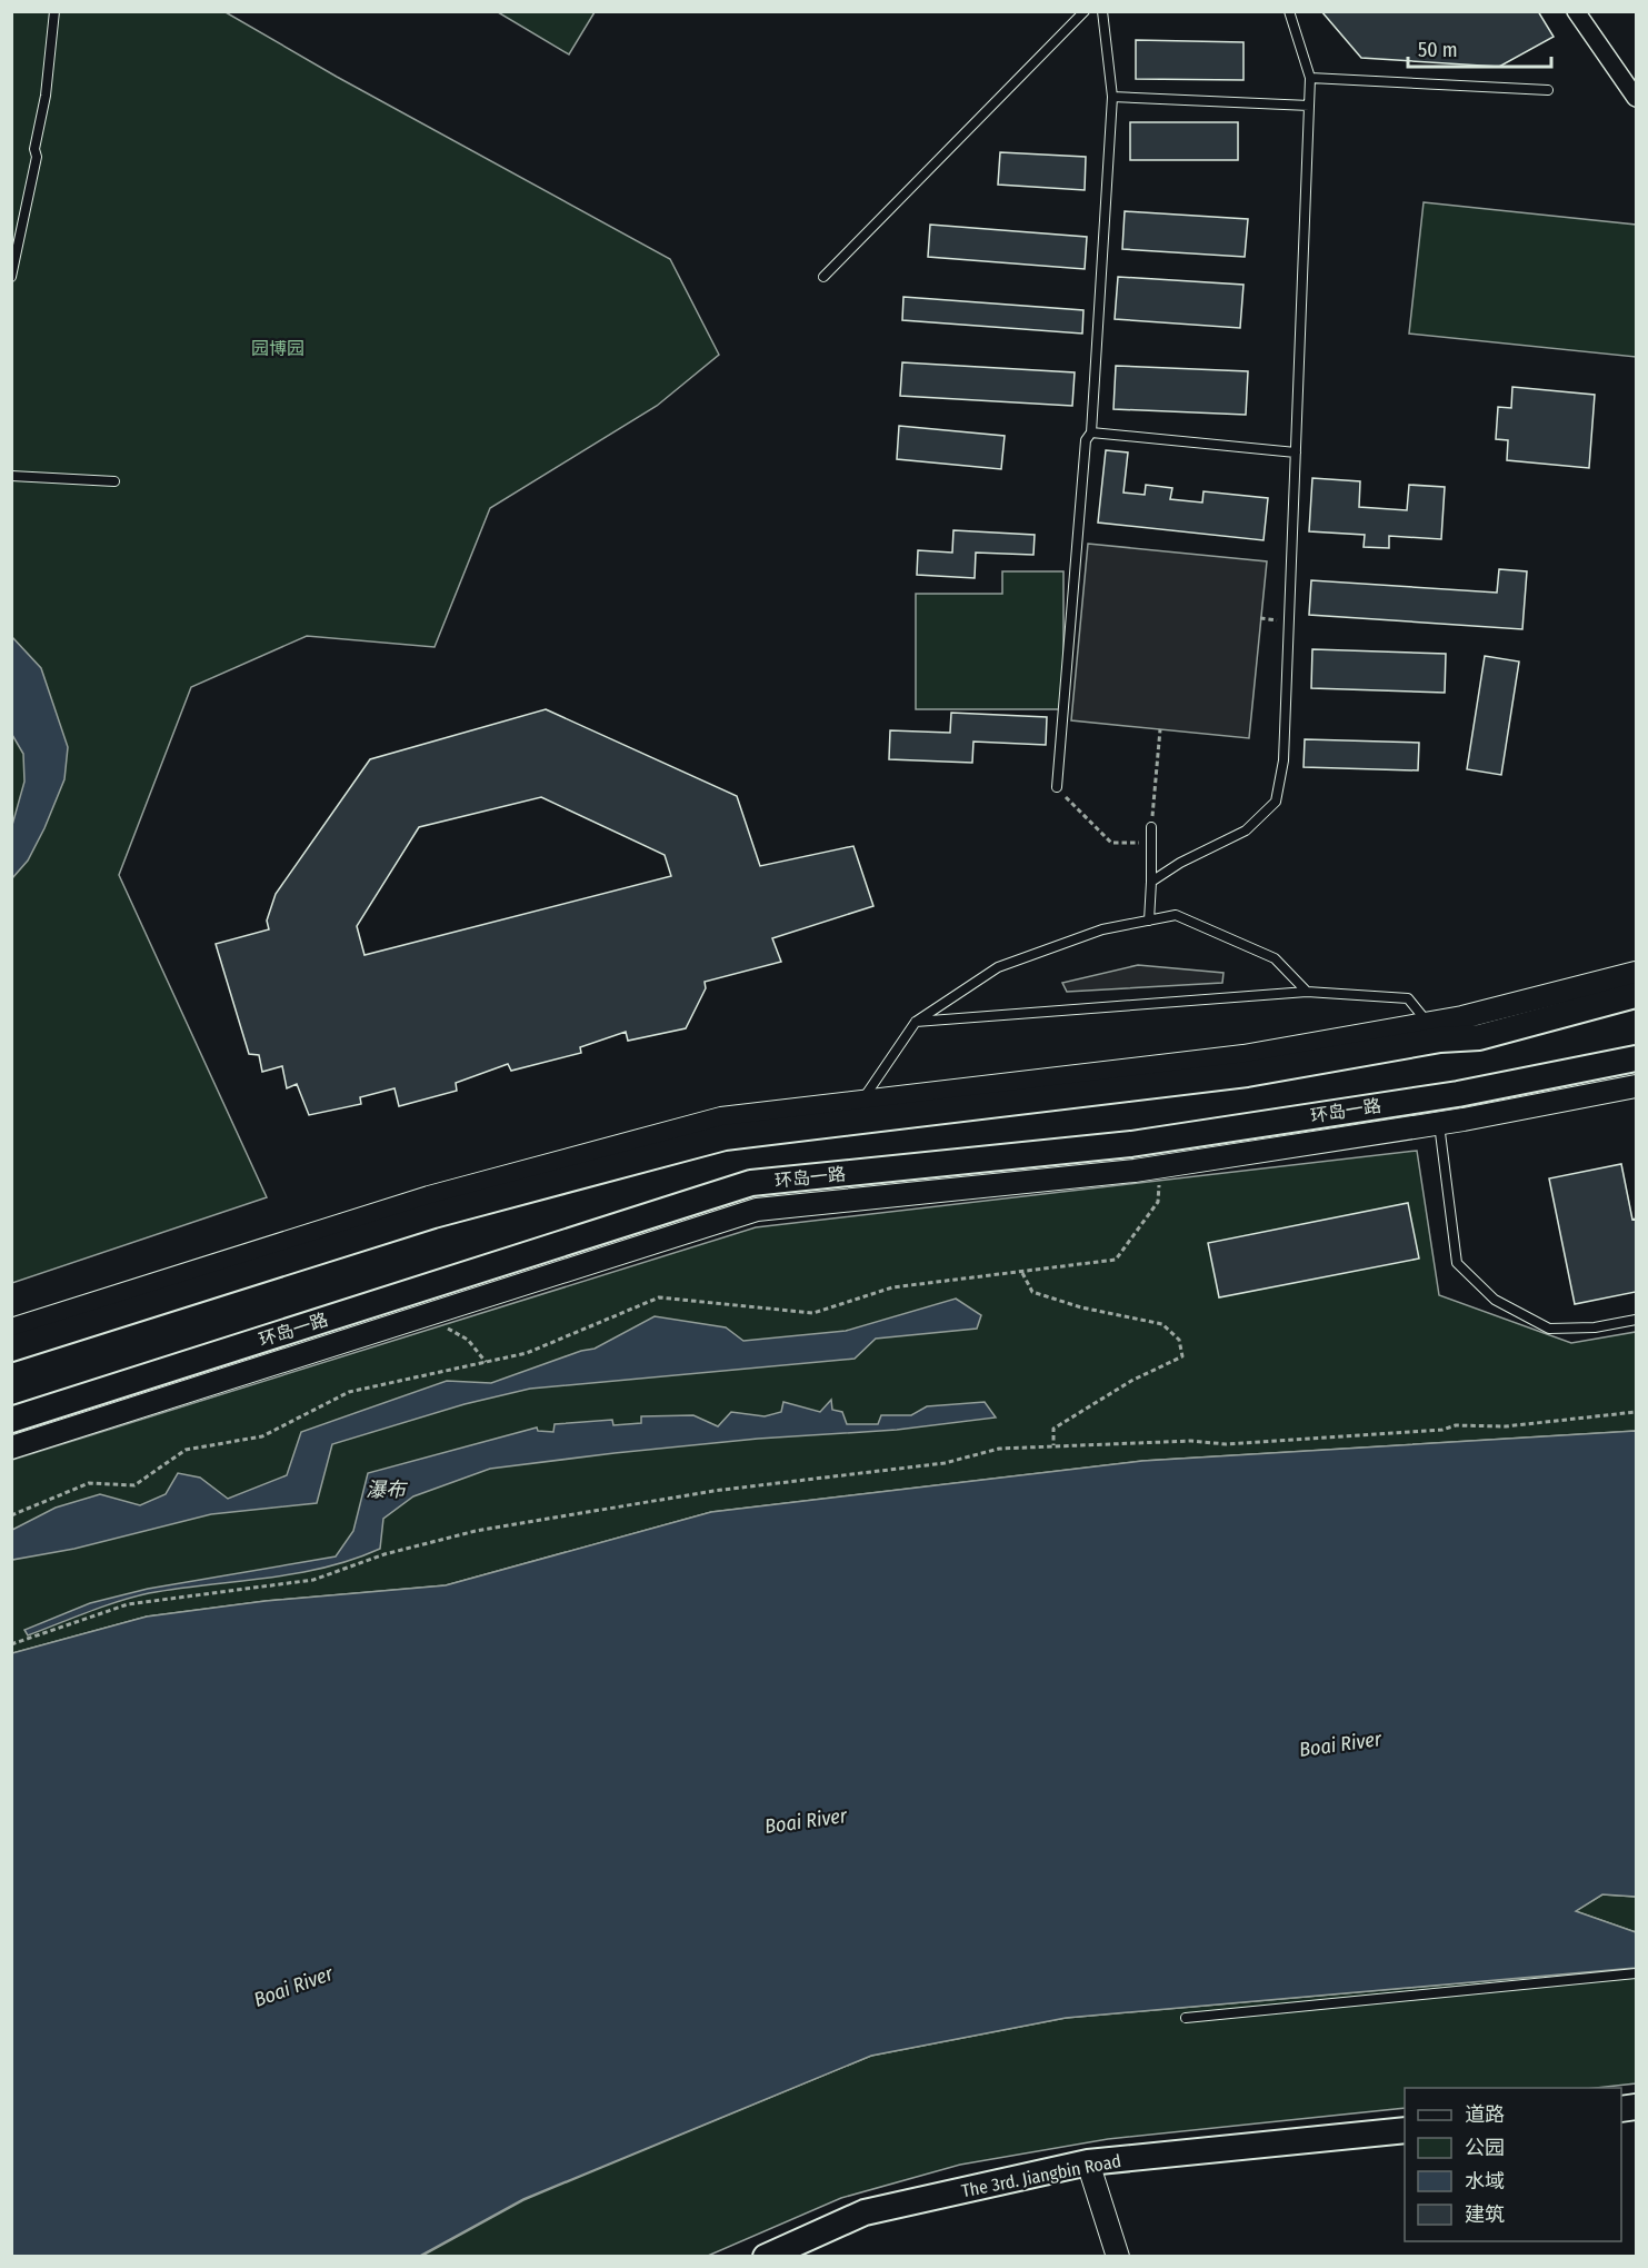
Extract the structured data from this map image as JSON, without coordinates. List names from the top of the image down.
{
  "streets": {
    "main road": ["环岛一路", "The 3rd. Jiangbin Road"]
  },
  "water": ["瀑布", "Boai River"],
  "parks": ["园博园"],
  "legend": [
    "道路",
    "公园",
    "水域",
    "建筑"
  ],
  "scale_bar": "50 m"
}
